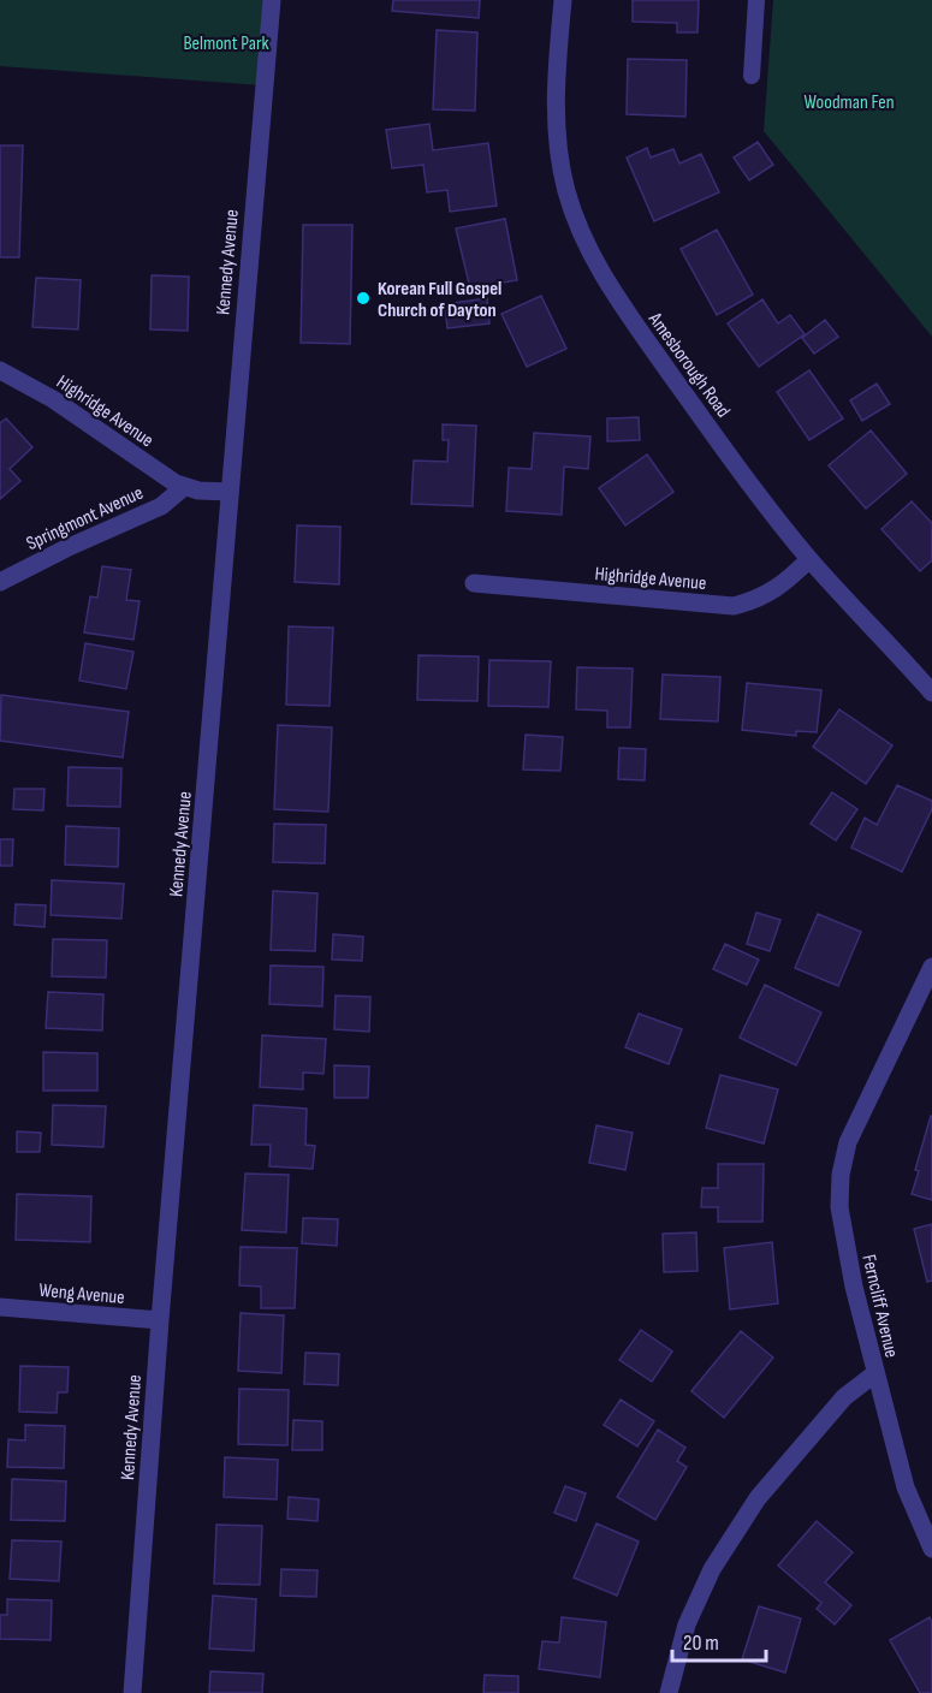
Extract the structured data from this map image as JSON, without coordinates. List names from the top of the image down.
{
  "streets": {
    "street": [
      "Kennedy Avenue",
      "Amesborough Road",
      "Highridge Avenue",
      "Springmont Avenue",
      "Weng Avenue",
      "Ferncliff Avenue"
    ]
  },
  "crossings": [
    ["Kennedy Avenue", "Highridge Avenue"],
    ["Kennedy Avenue", "Weng Avenue"],
    ["Amesborough Road", "Highridge Avenue"],
    ["Highridge Avenue", "Springmont Avenue"]
  ],
  "parks": ["Belmont Park", "Woodman Fen"],
  "places": ["Korean Full Gospel Church of Dayton"],
  "scale_bar": "20 m"
}
